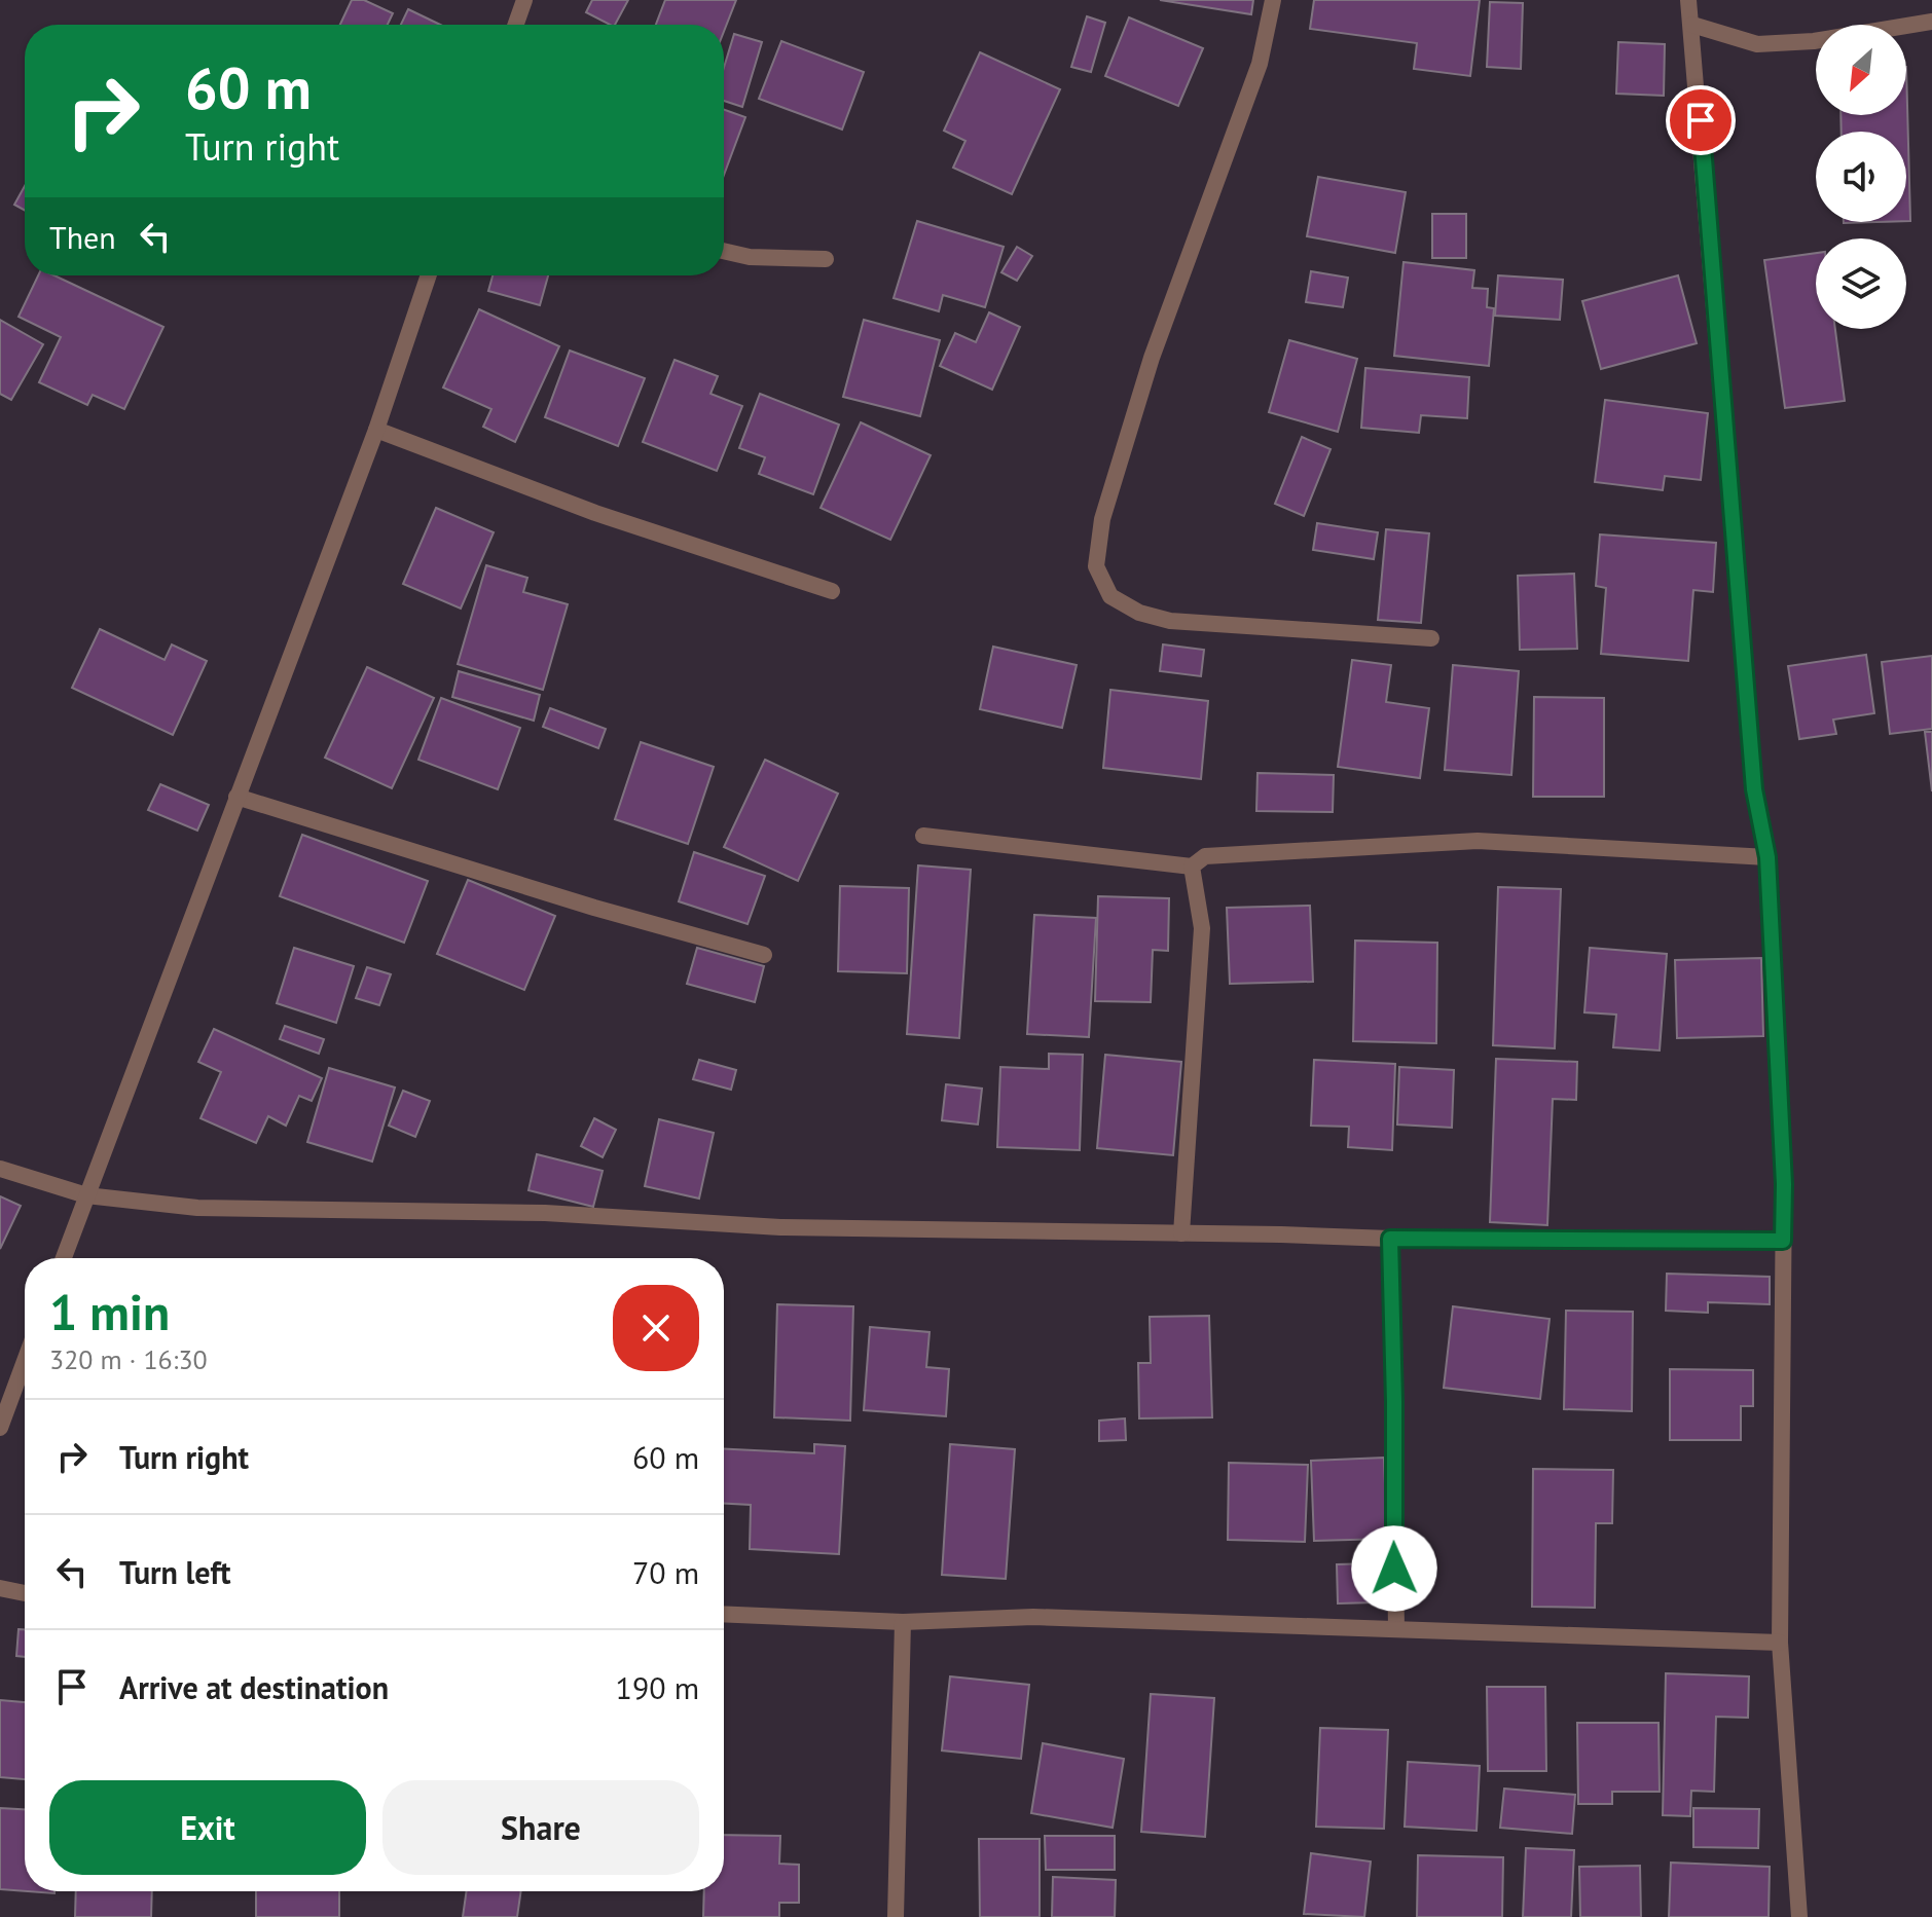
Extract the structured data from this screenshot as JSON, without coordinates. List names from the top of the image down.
{
  "north": "bottom left",
  "page": {
    "turn": ["60 m", "Turn right"],
    "then": "Then",
    "heading": ["1 min", "320 m · 16:30"],
    "list": [
      {
        "name": "Turn right",
        "value": "60 m"
      },
      {
        "name": "Turn left",
        "value": "70 m"
      },
      {
        "name": "Arrive at destination",
        "value": "190 m"
      }
    ],
    "buttons": ["Exit", "Share"]
  }
}
